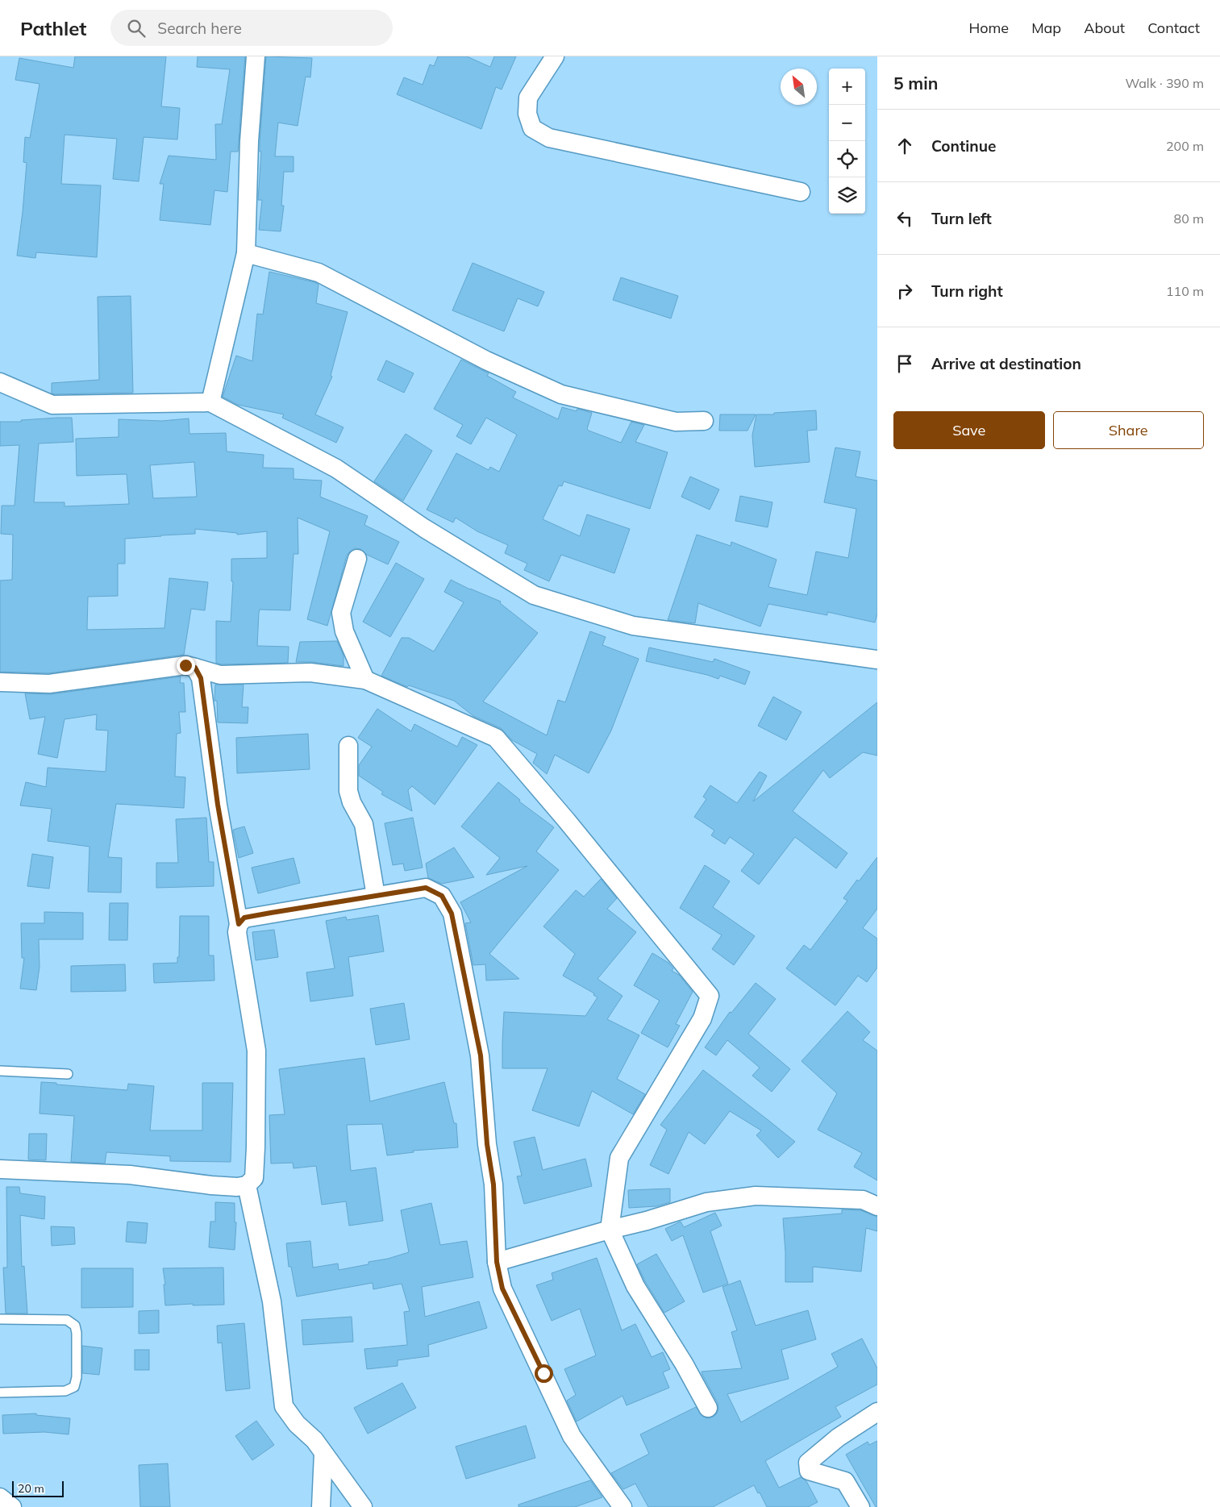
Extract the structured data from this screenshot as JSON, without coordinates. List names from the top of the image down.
{
  "scale_bar": "20 m",
  "north": "top left",
  "page": {
    "header": "Pathlet",
    "search": "Search here",
    "nav": [
      "Home",
      "Map",
      "About",
      "Contact"
    ],
    "heading": ["5 min", "Walk · 390 m"],
    "map_buttons": ["+", "−"],
    "list": [
      ["Continue", "200 m"],
      ["Turn left", "80 m"],
      ["Turn right", "110 m"],
      "Arrive at destination"
    ],
    "buttons": ["Save", "Share"],
    "scale": "20 m"
  }
}
